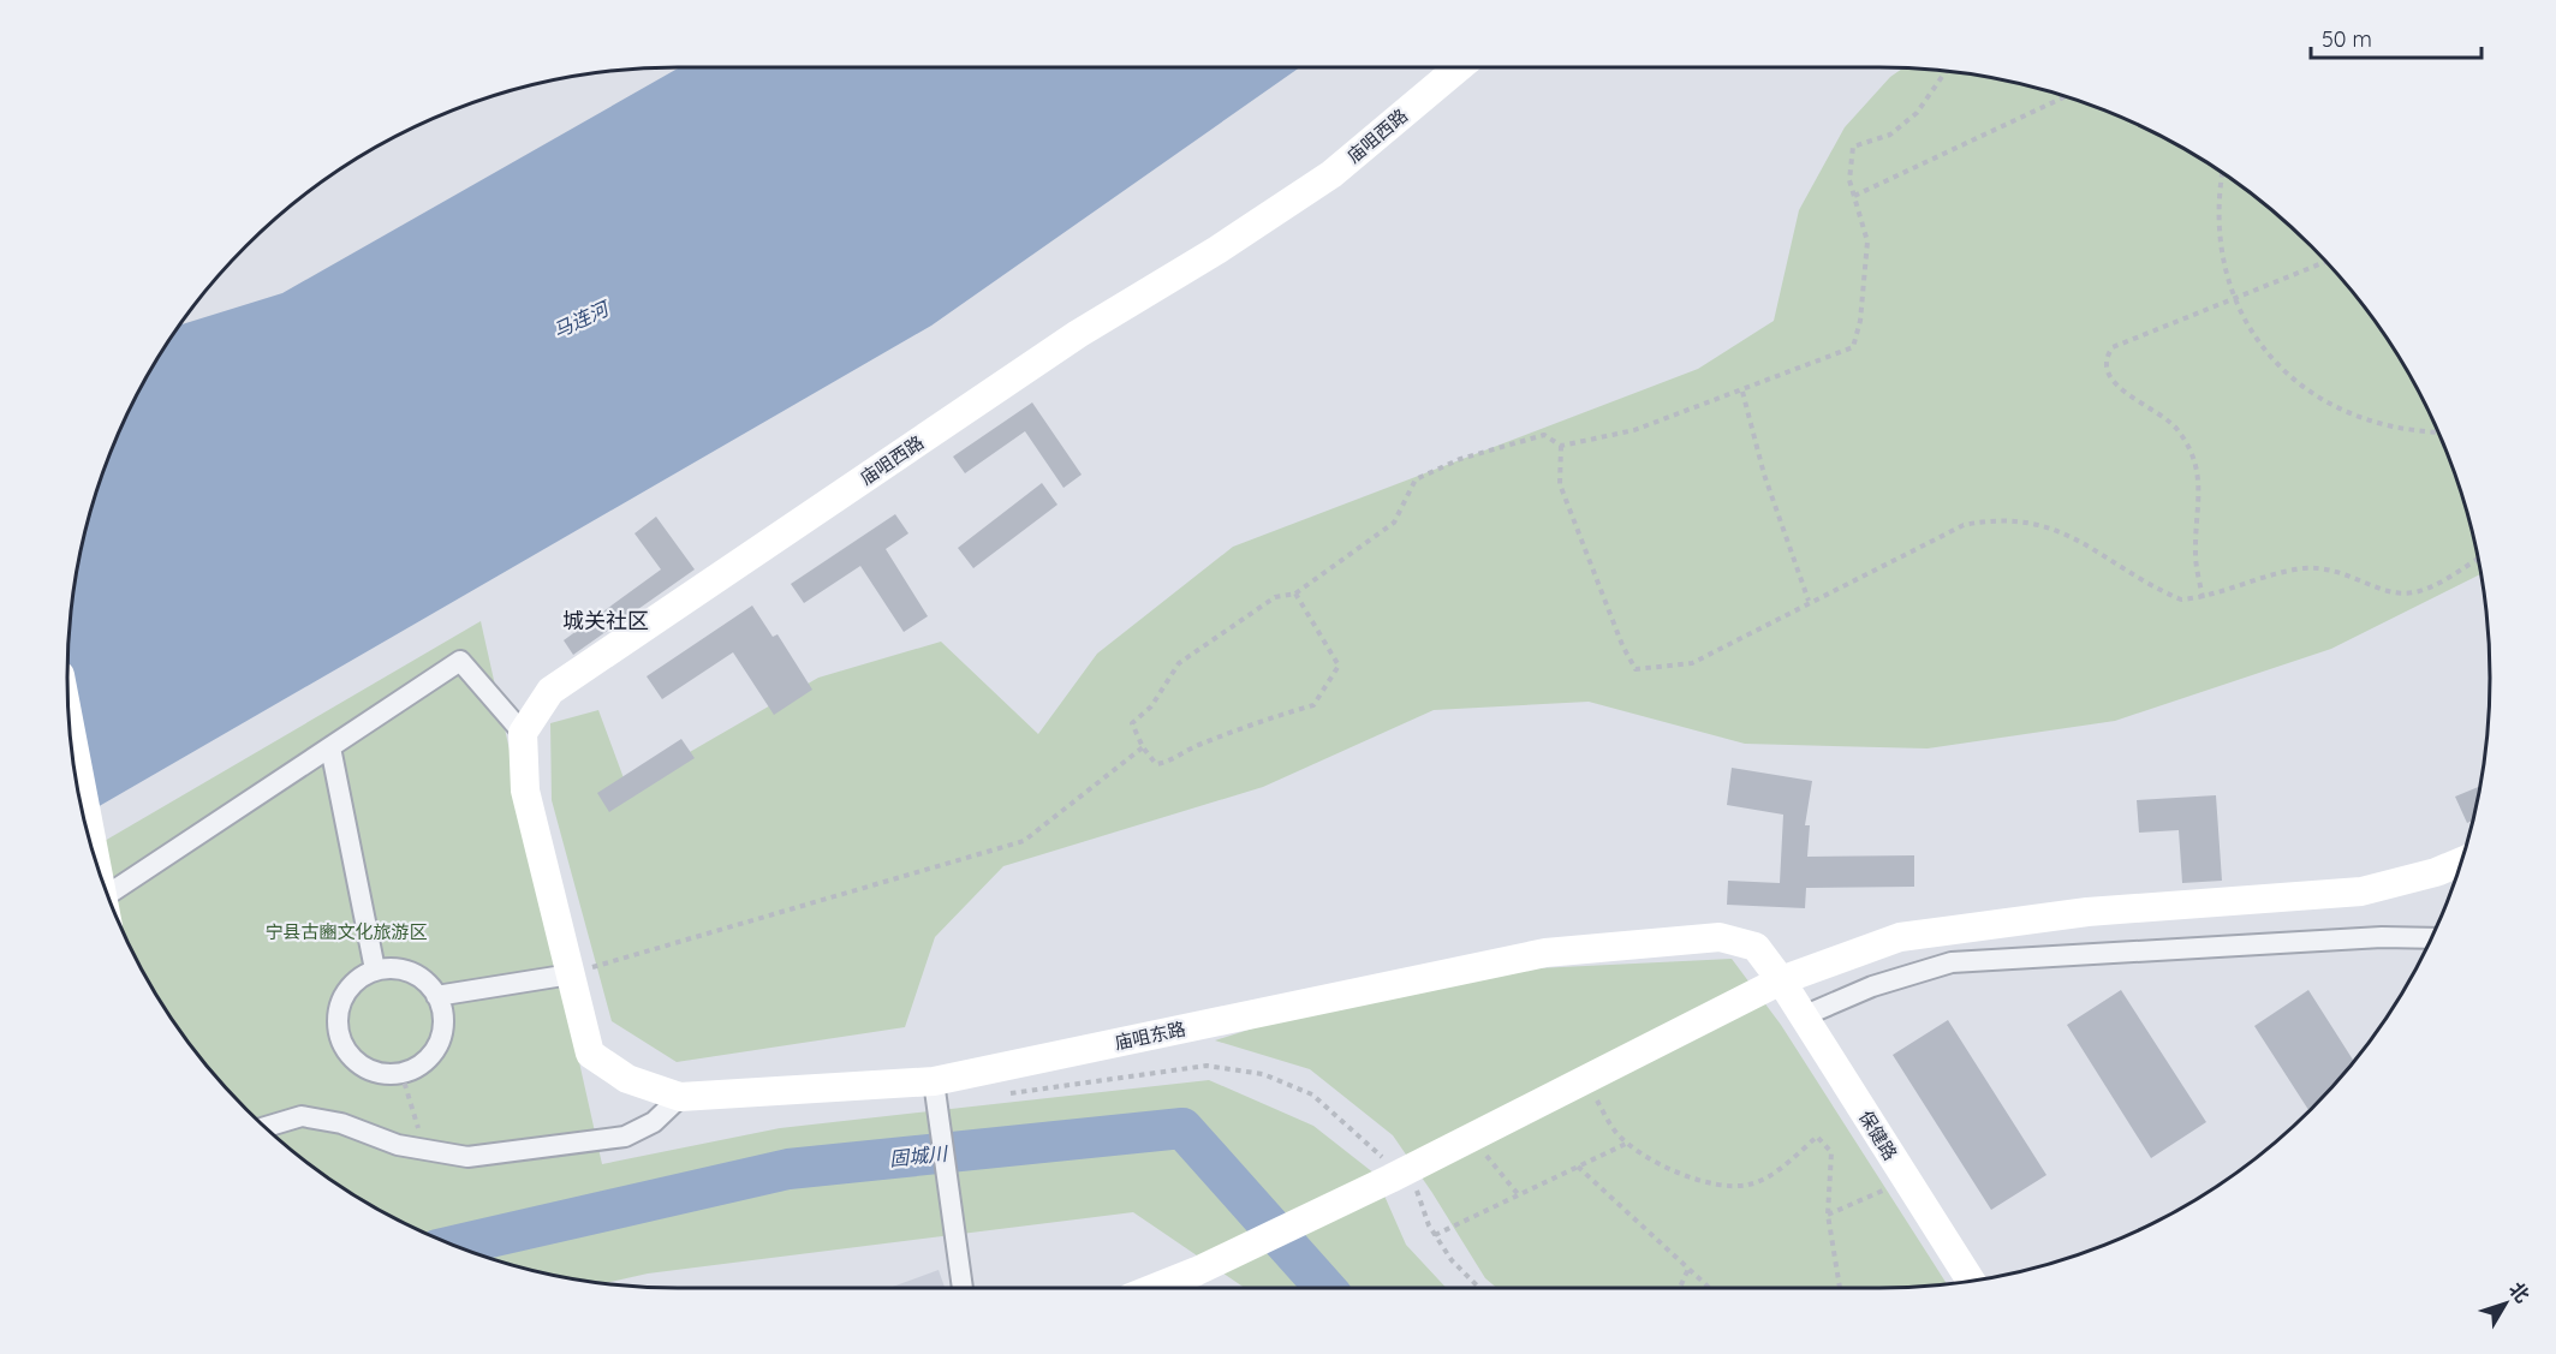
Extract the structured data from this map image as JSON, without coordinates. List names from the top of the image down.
{
  "streets": {
    "street": ["庙咀西路", "庙咀东路", "保健路"]
  },
  "crossings": [
    ["庙咀东路", "保健路"]
  ],
  "districts": ["城关社区"],
  "water": ["马连河", "固城川"],
  "parks": ["宁县古豳文化旅游区"],
  "scale_bar": "50 m",
  "north": "top right"
}
